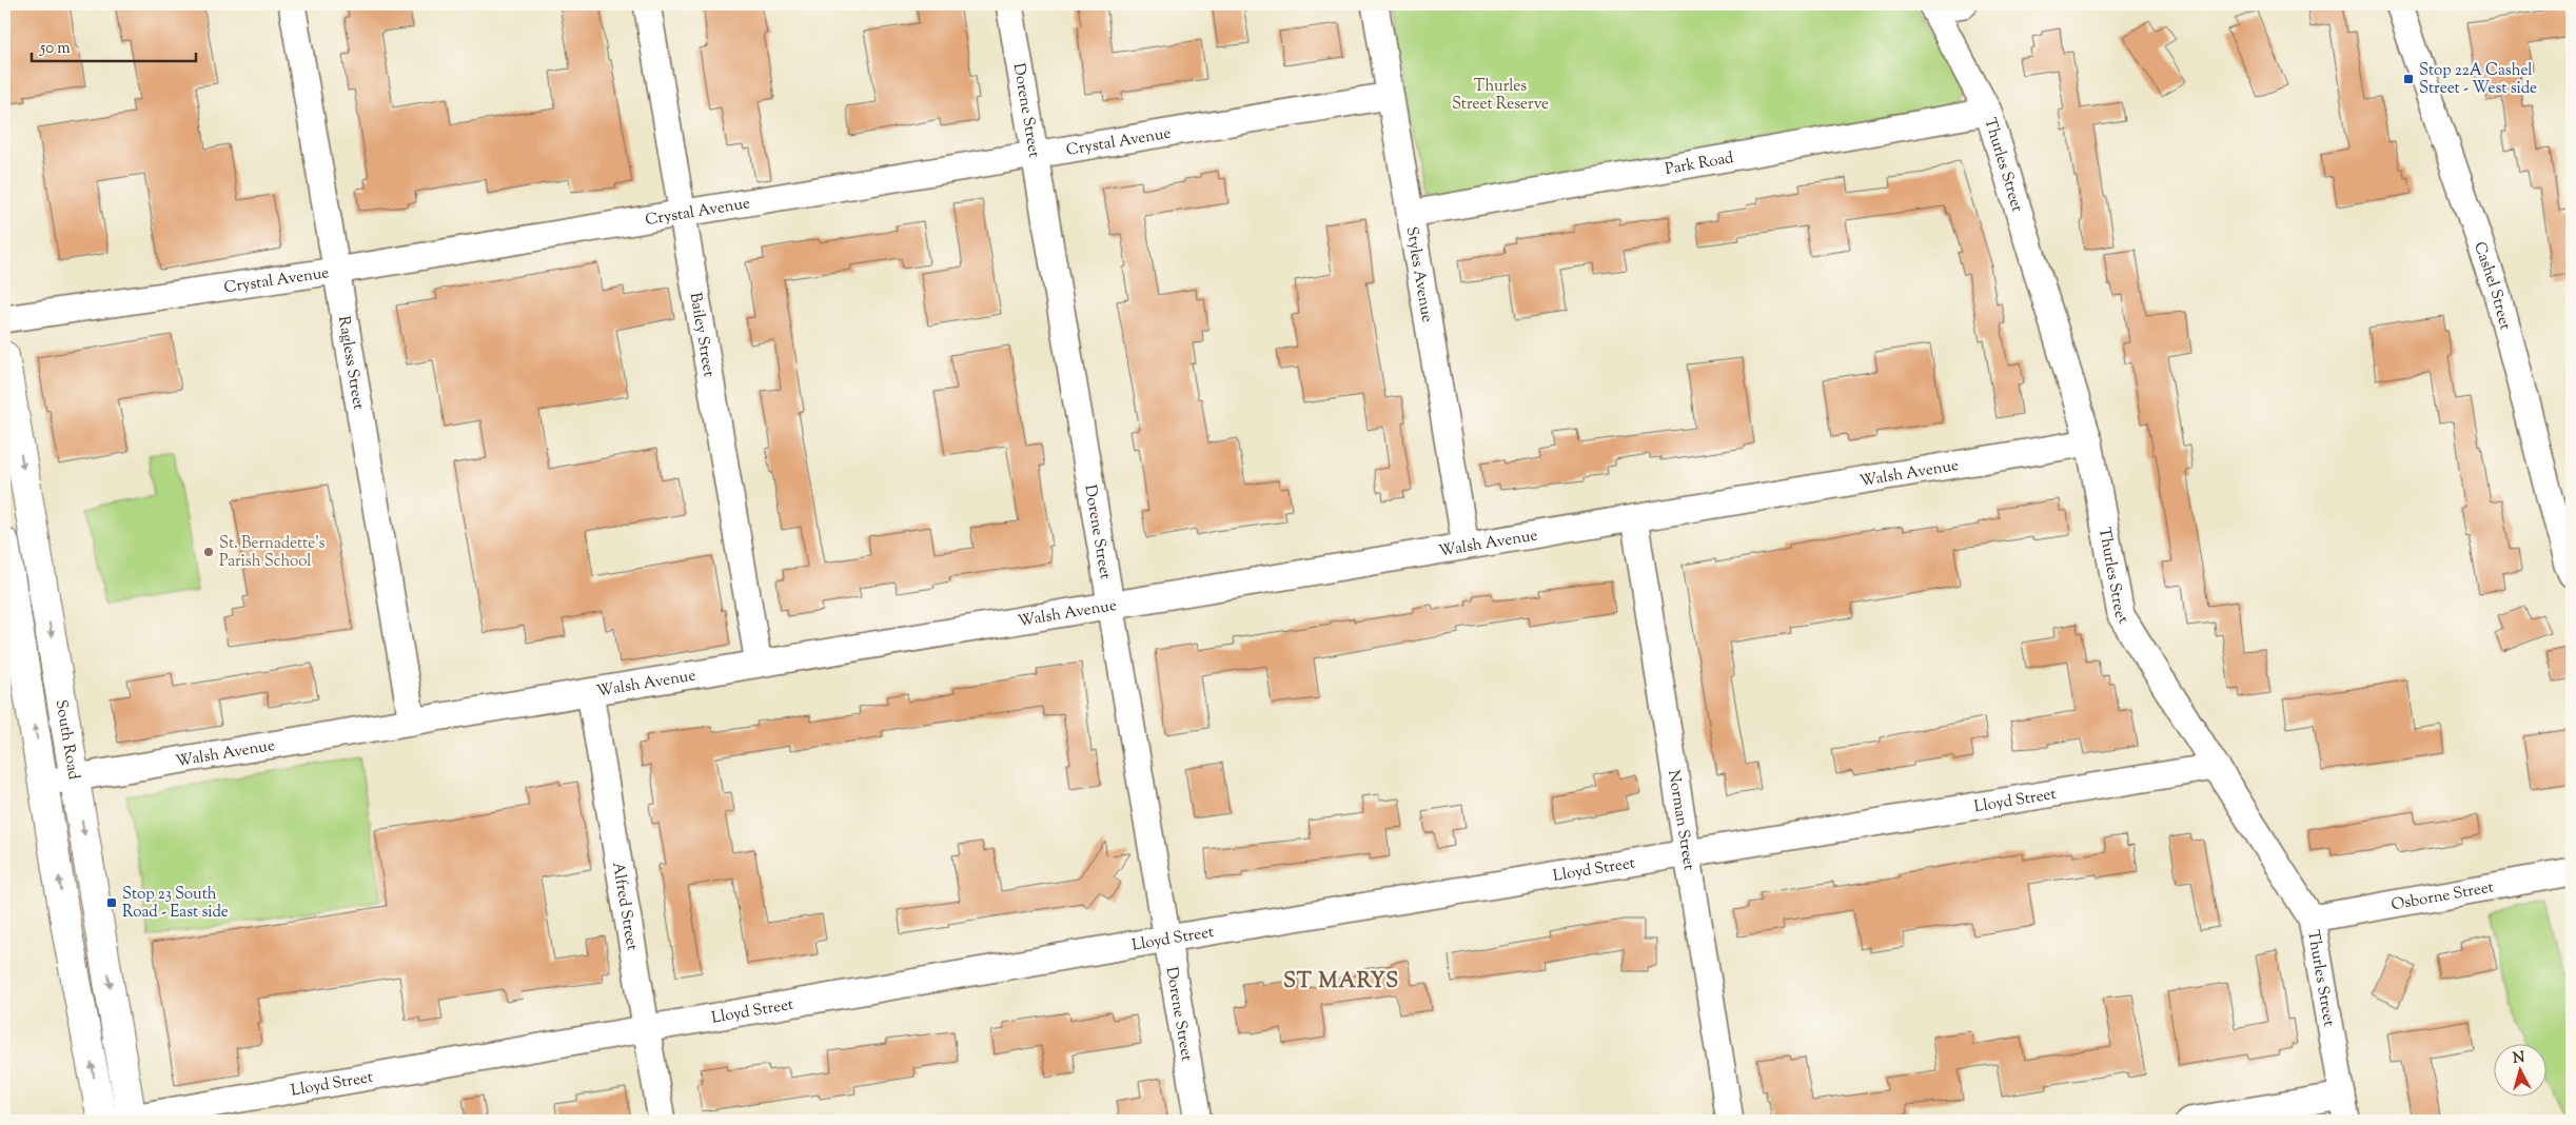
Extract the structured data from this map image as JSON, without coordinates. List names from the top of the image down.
{
  "streets": {
    "highway": ["South Road"],
    "street": [
      "Dorene Street",
      "Crystal Avenue",
      "Park Road",
      "Thurles Street",
      "Styles Avenue",
      "Cashel Street",
      "Bailey Street",
      "Ragless Street",
      "Walsh Avenue",
      "Lloyd Street",
      "Norman Street",
      "Osborne Street",
      "Alfred Street"
    ]
  },
  "crossings": [
    ["Dorene Street", "Crystal Avenue"],
    ["Dorene Street", "Walsh Avenue"],
    ["Dorene Street", "Lloyd Street"],
    ["Crystal Avenue", "Styles Avenue"],
    ["Crystal Avenue", "Bailey Street"],
    ["Crystal Avenue", "Ragless Street"],
    ["Park Road", "Thurles Street"],
    ["Park Road", "Styles Avenue"],
    ["Thurles Street", "Walsh Avenue"],
    ["Thurles Street", "Lloyd Street"],
    ["Thurles Street", "Osborne Street"],
    ["Styles Avenue", "Walsh Avenue"],
    ["Bailey Street", "Walsh Avenue"],
    ["Ragless Street", "Walsh Avenue"],
    ["Walsh Avenue", "South Road"],
    ["Walsh Avenue", "Norman Street"],
    ["Walsh Avenue", "Alfred Street"],
    ["South Road", "Lloyd Street"],
    ["Lloyd Street", "Norman Street"],
    ["Lloyd Street", "Alfred Street"]
  ],
  "districts": ["ST MARYS"],
  "parks": ["Thurles Street Reserve"],
  "places": {
    "transit": ["Stop 22A Cashel Street - West side", "Stop 23 South Road - East side"],
    "other": ["St. Bernadette's Parish School"]
  },
  "scale_bar": "50 m",
  "north": "top"
}
